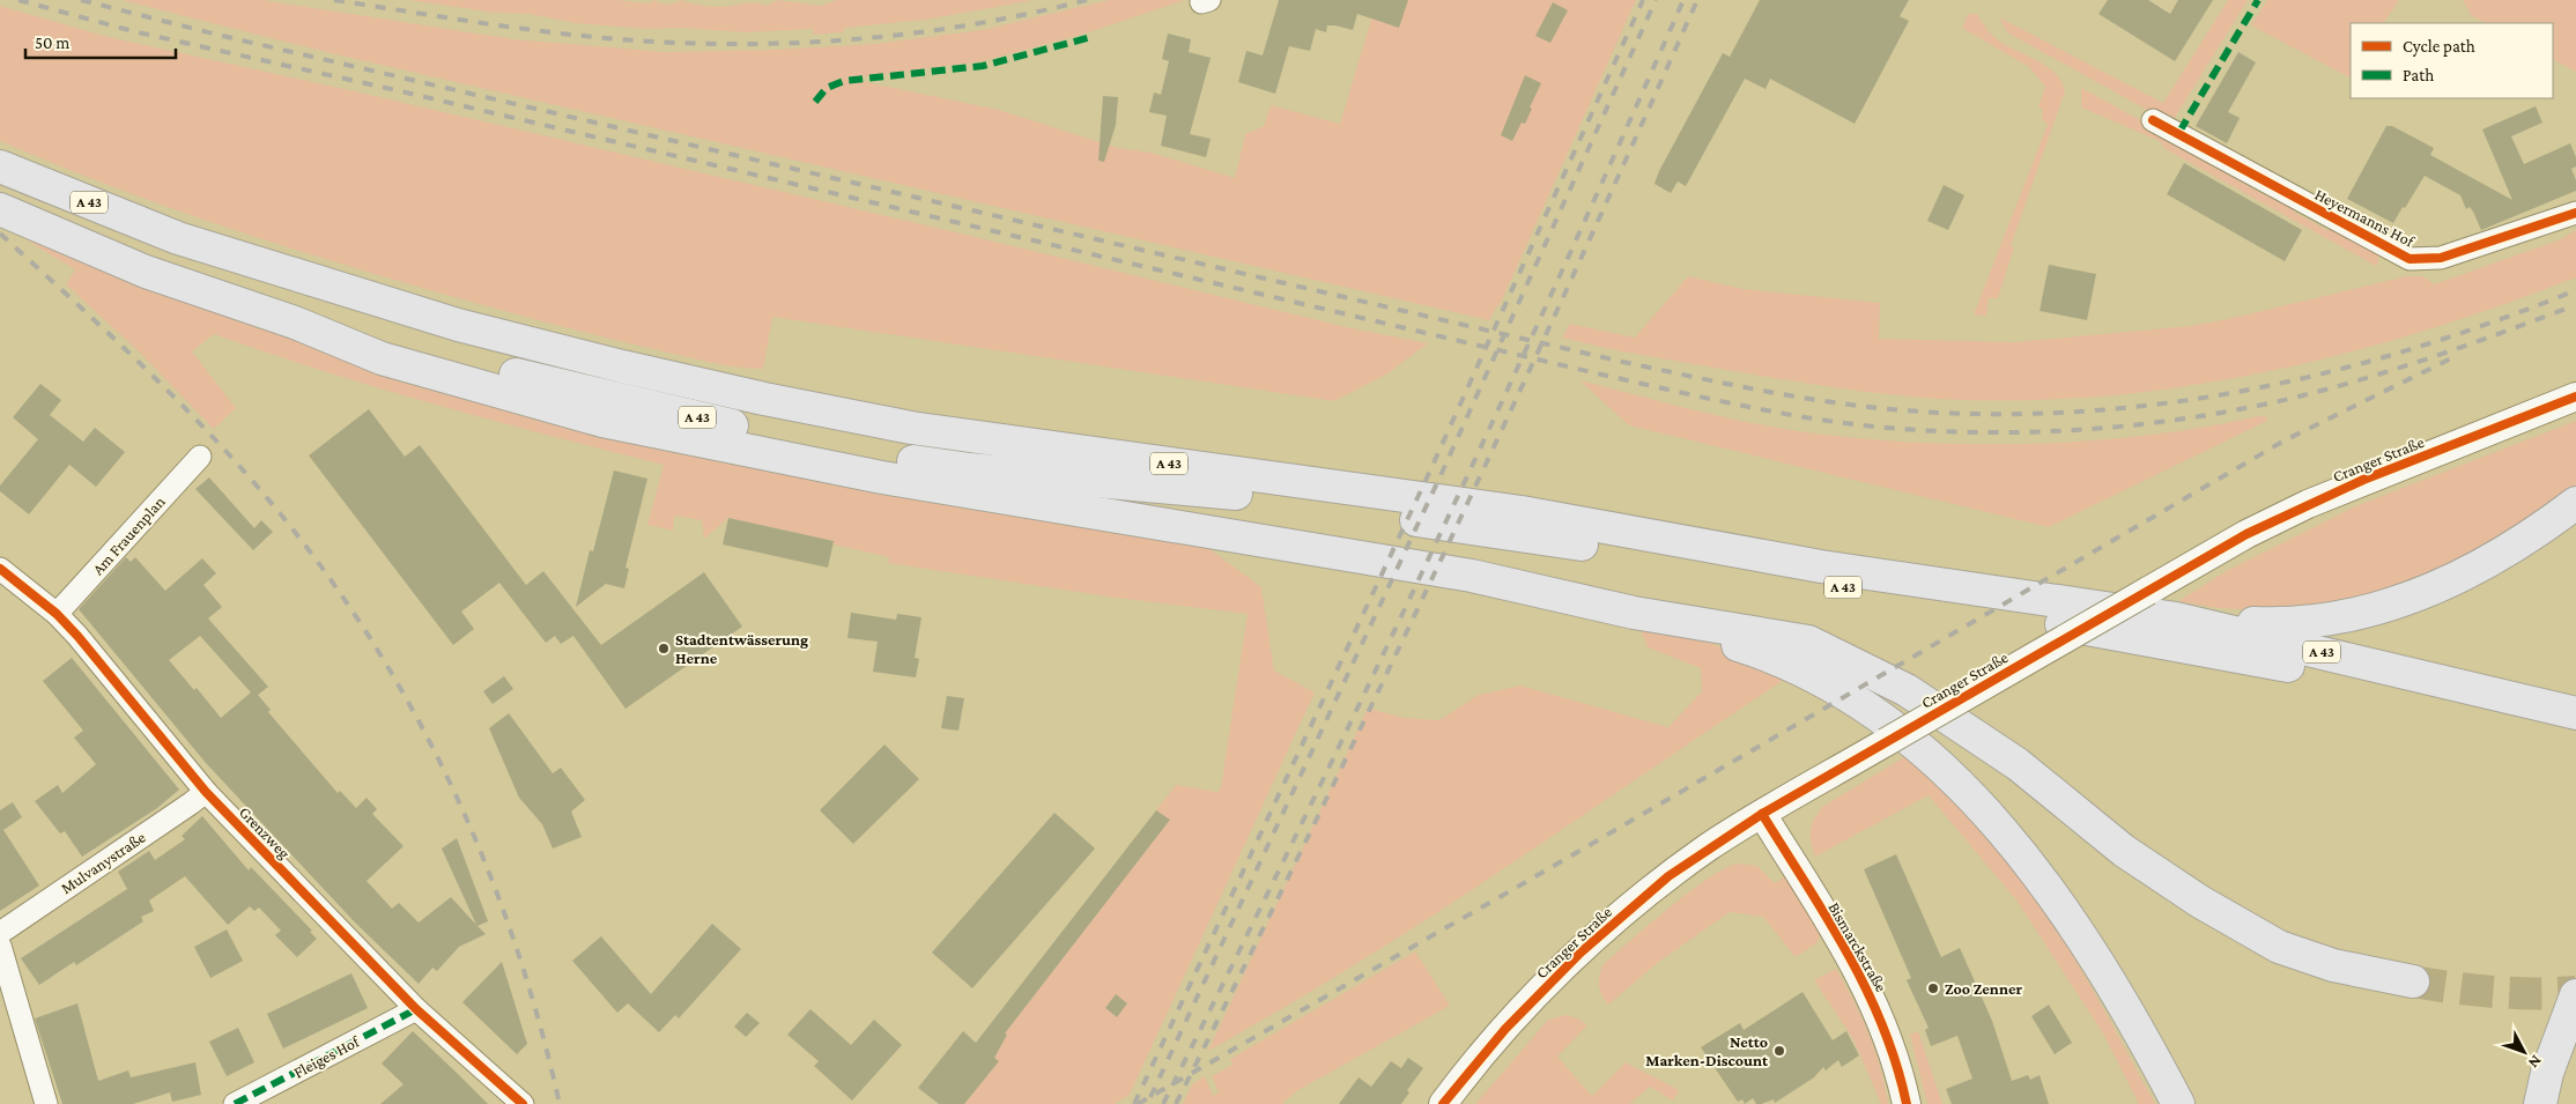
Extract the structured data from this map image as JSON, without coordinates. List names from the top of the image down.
{
  "streets": {
    "highway": ["A 43"],
    "street": [
      "Heyermanns Hof",
      "Cranger Straße",
      "Am Frauenplan",
      "Grenzweg",
      "Mulvanystraße",
      "Bismarckstraße",
      "Fleiges Hof"
    ]
  },
  "crossings": [
    ["Cranger Straße", "Bismarckstraße"],
    ["Am Frauenplan", "Grenzweg"],
    ["Grenzweg", "Mulvanystraße"],
    ["Grenzweg", "Fleiges Hof"]
  ],
  "places": ["Stadtentwässerung Herne", "Zoo Zenner", "Netto Marken-Discount"],
  "legend": ["Cycle path", "Path"],
  "scale_bar": "50 m",
  "north": "bottom right"
}
